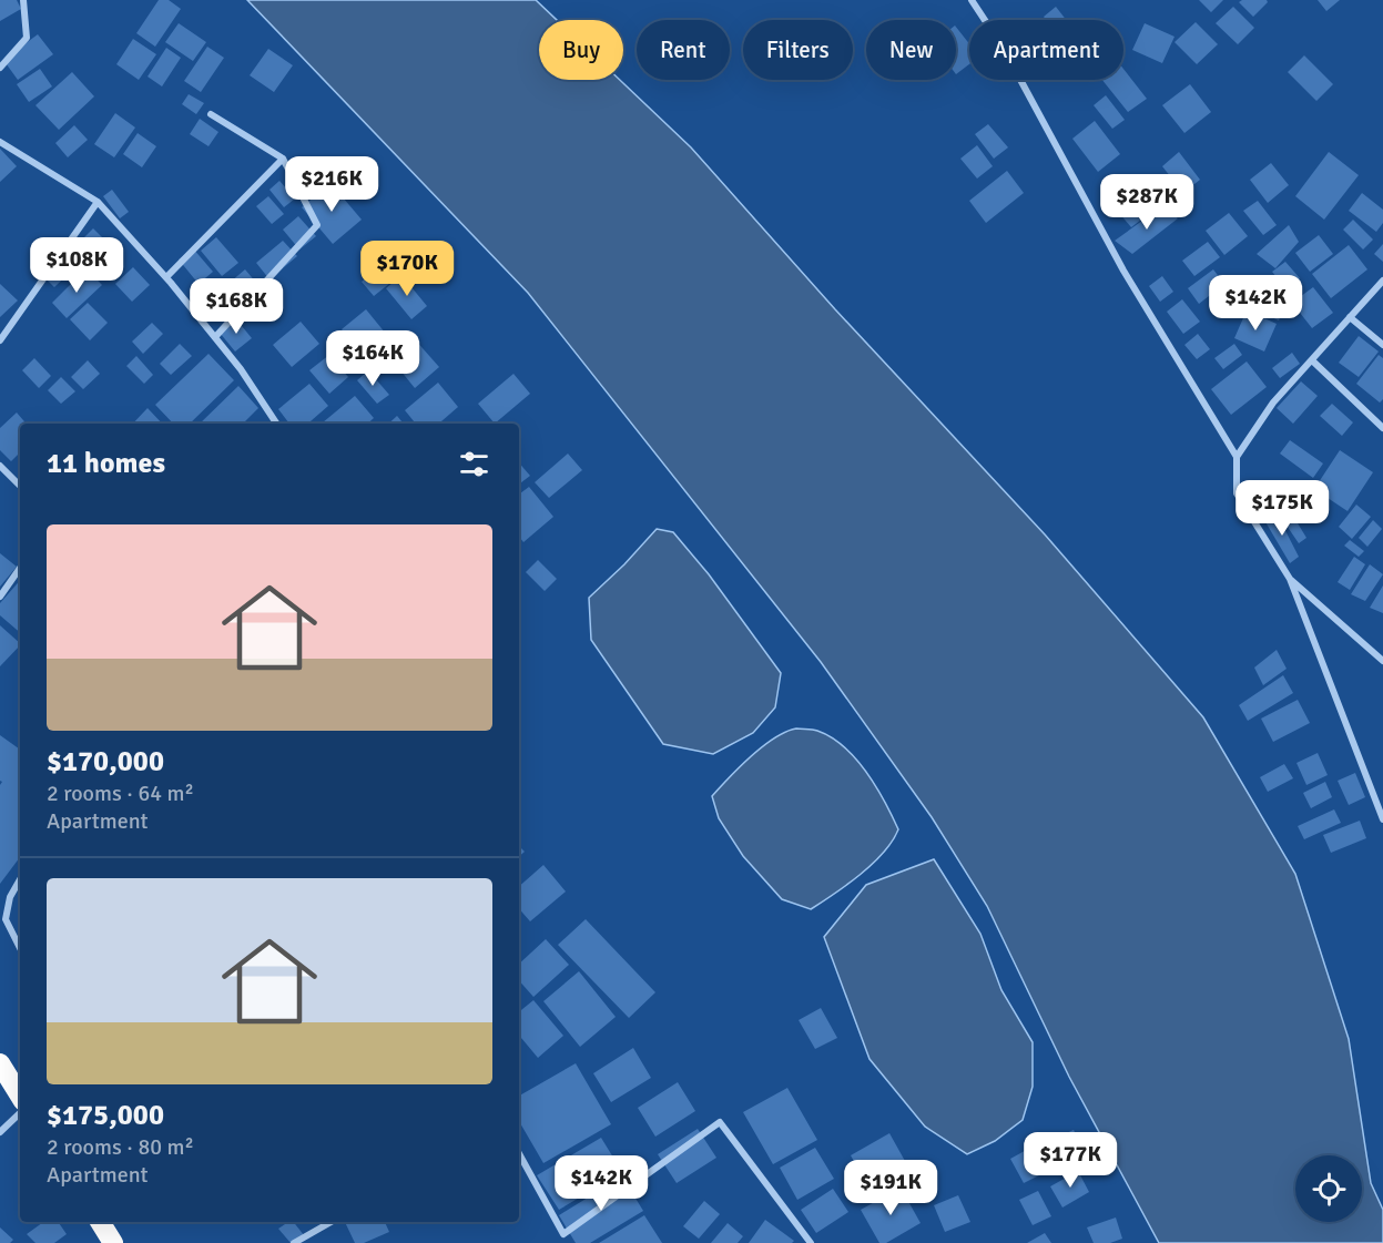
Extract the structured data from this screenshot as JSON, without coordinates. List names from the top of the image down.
{
  "page": {
    "chip": [
      "Buy",
      "Rent",
      "Filters",
      "New",
      "Apartment"
    ],
    "price": [
      "$216K",
      "$287K",
      "$108K",
      "$170K",
      "$142K",
      "$168K",
      "$164K",
      "$175K",
      "$177K",
      "$142K",
      "$191K"
    ],
    "heading": "11 homes",
    "list": [
      {
        "name": "$170,000",
        "note": "2 rooms · 64 m² · Apartment"
      },
      {
        "name": "$175,000",
        "note": "2 rooms · 80 m² · Apartment"
      }
    ]
  }
}
